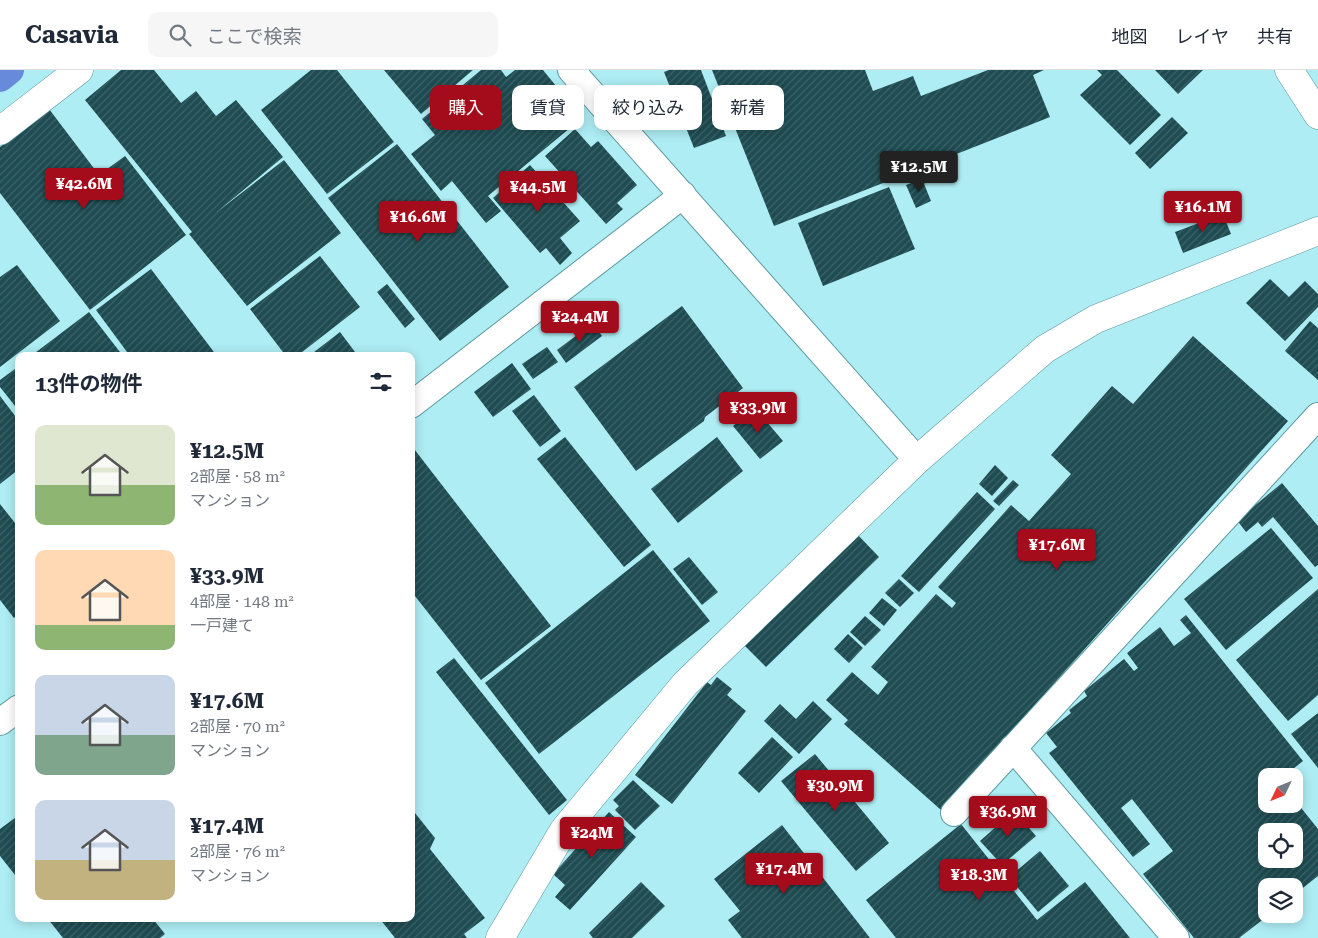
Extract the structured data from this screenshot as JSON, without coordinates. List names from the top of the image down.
{
  "north": "bottom left",
  "page": {
    "header": "Casavia",
    "search": "ここで検索",
    "nav": ["地図", "レイヤ", "共有"],
    "chip": [
      "購入",
      "賃貸",
      "絞り込み",
      "新着"
    ],
    "price": [
      "¥12.5M",
      "¥42.6M",
      "¥44.5M",
      "¥16.1M",
      "¥16.6M",
      "¥24.4M",
      "¥33.9M",
      "¥17.6M",
      "¥30.9M",
      "¥36.9M",
      "¥24M",
      "¥17.4M",
      "¥18.3M"
    ],
    "heading": "13件の物件",
    "list": [
      {
        "name": "¥12.5M",
        "note": "2部屋 · 58 m² · マンション"
      },
      {
        "name": "¥33.9M",
        "note": "4部屋 · 148 m² · 一戸建て"
      },
      {
        "name": "¥17.6M",
        "note": "2部屋 · 70 m² · マンション"
      },
      {
        "name": "¥17.4M",
        "note": "2部屋 · 76 m² · マンション"
      }
    ]
  }
}
